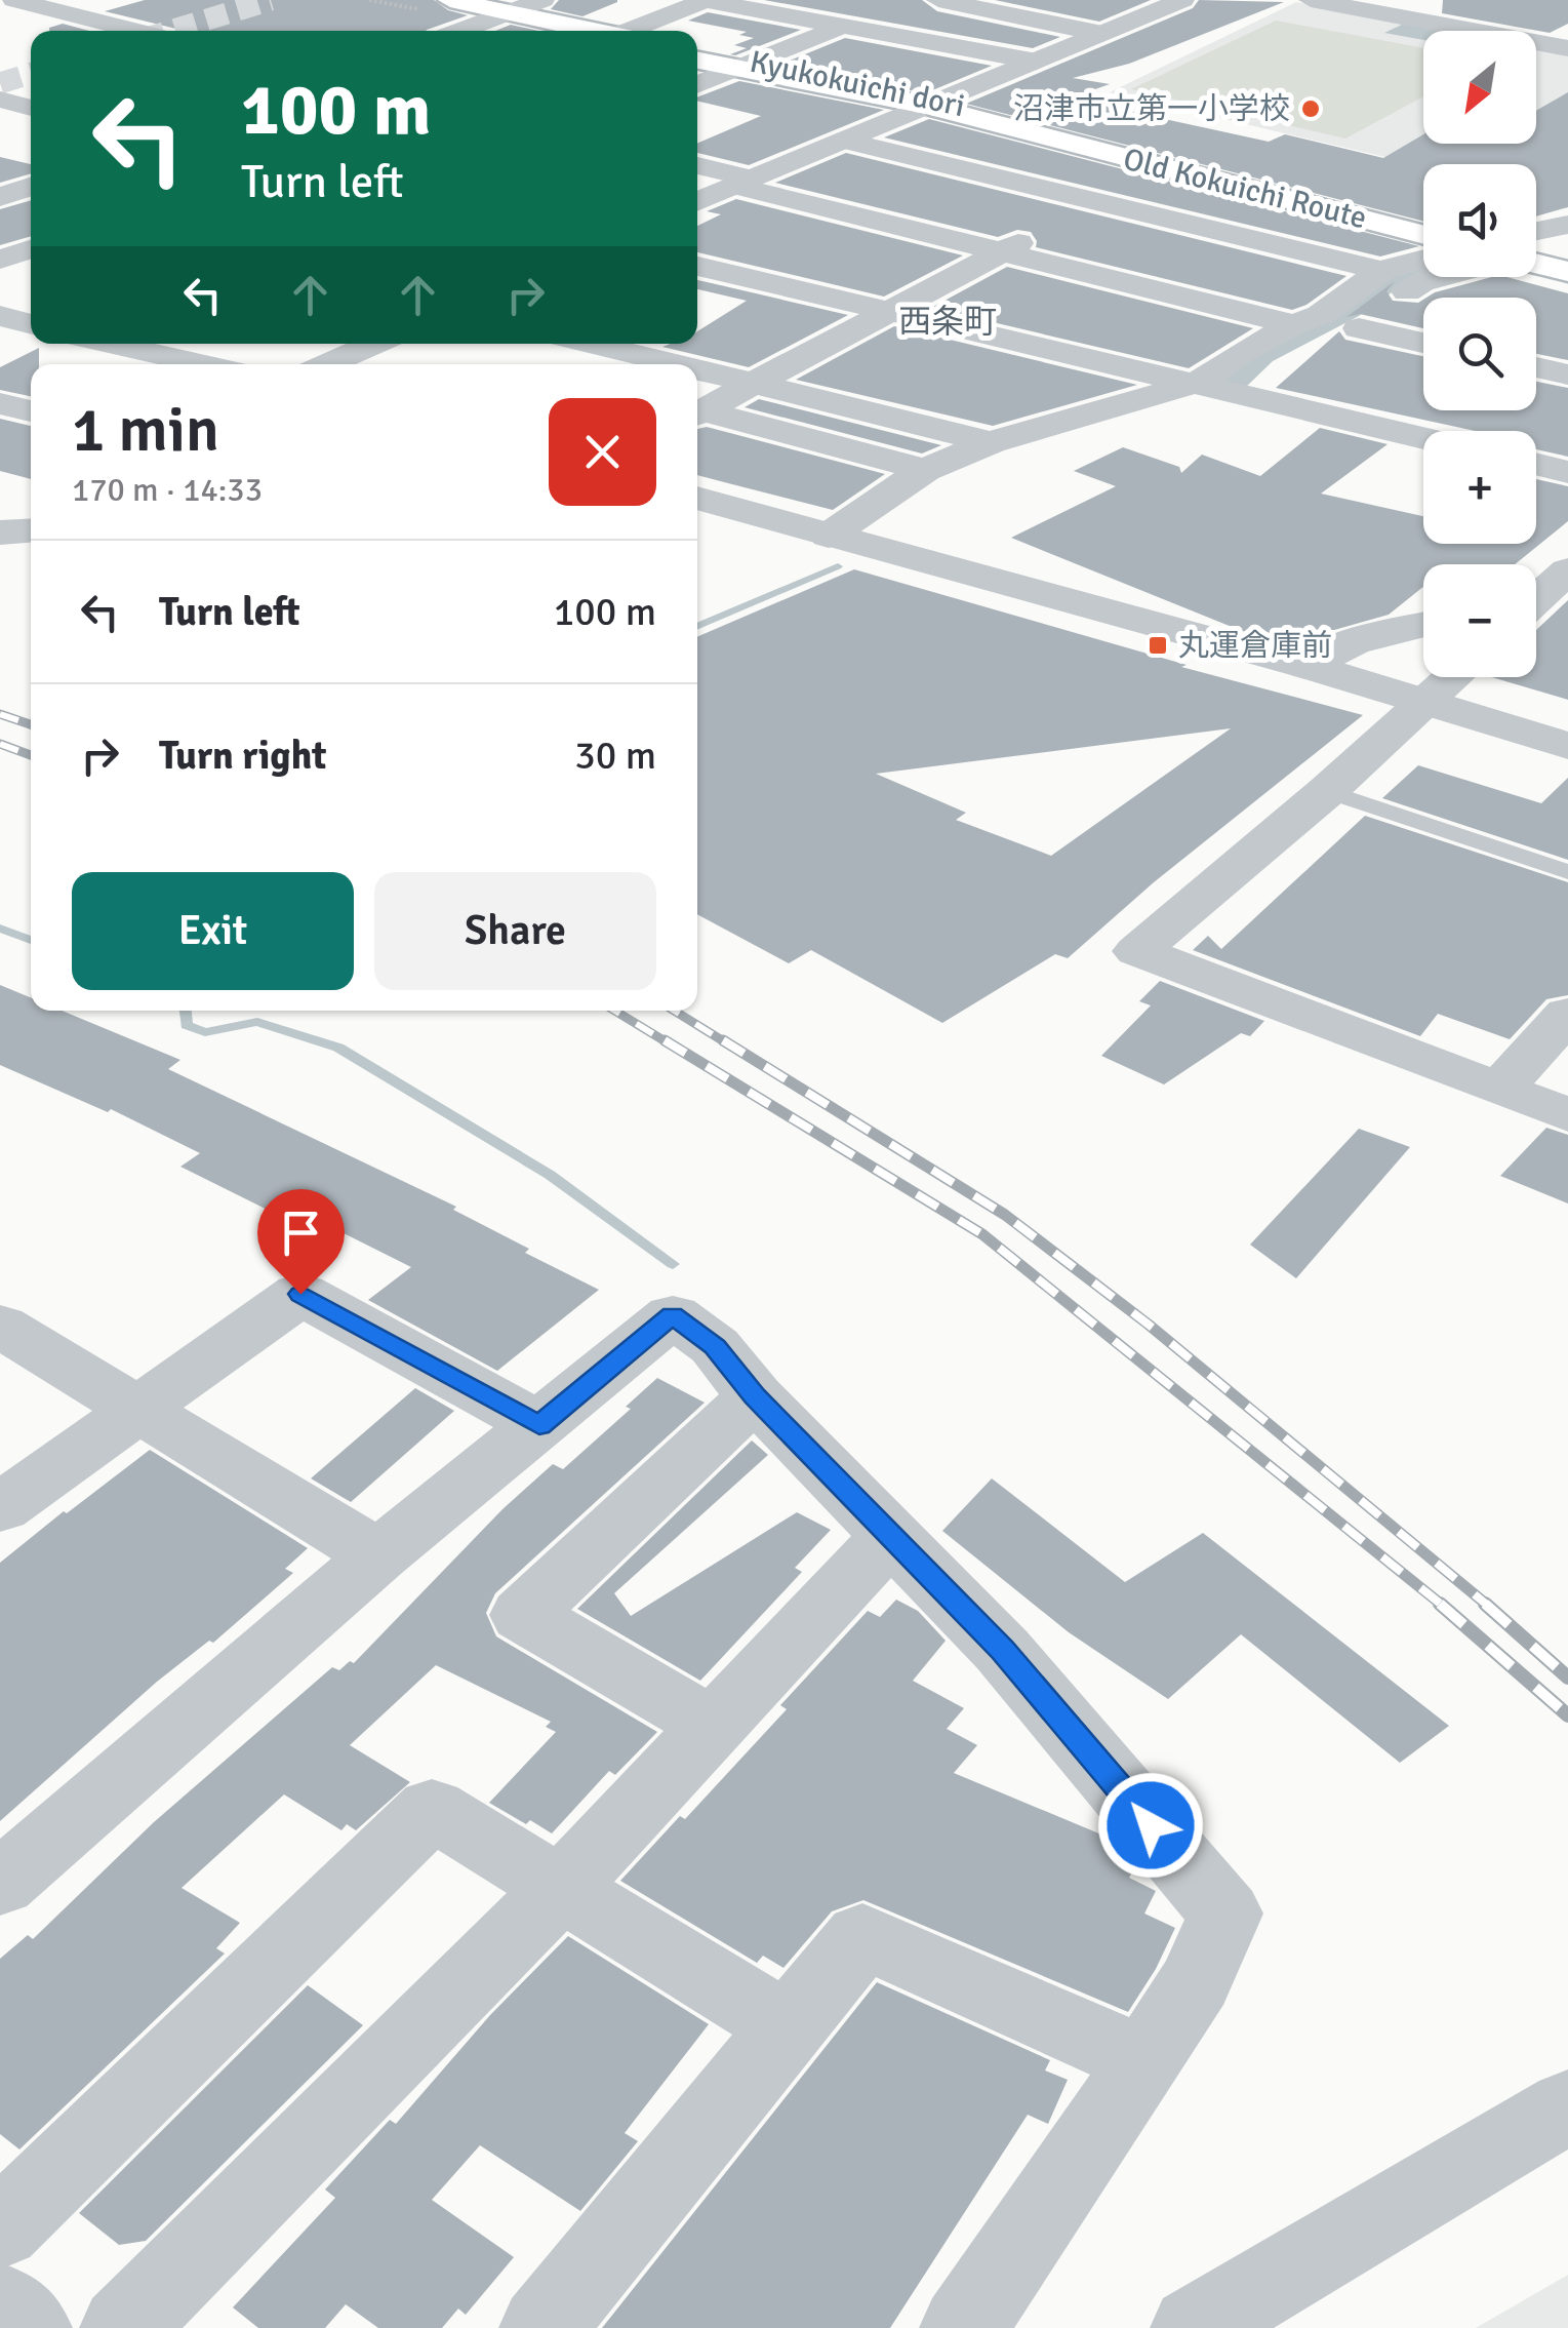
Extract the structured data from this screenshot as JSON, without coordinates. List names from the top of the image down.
{
  "streets": {
    "main road": ["Kyukokuichi dori", "Old Kokuichi Route"]
  },
  "crossings": [
    ["Kyukokuichi dori", "Old Kokuichi Route"]
  ],
  "districts": ["西条町"],
  "places": {
    "other": ["沼津市立第一小学校"],
    "transit": ["丸運倉庫前"]
  },
  "north": "bottom left",
  "page": {
    "map_buttons": ["+", "−"],
    "turn": ["100 m", "Turn left"],
    "heading": ["1 min", "170 m · 14:33"],
    "list": [
      {
        "name": "Turn left",
        "value": "100 m"
      },
      {
        "name": "Turn right",
        "value": "30 m"
      }
    ],
    "buttons": ["Exit", "Share"]
  }
}
